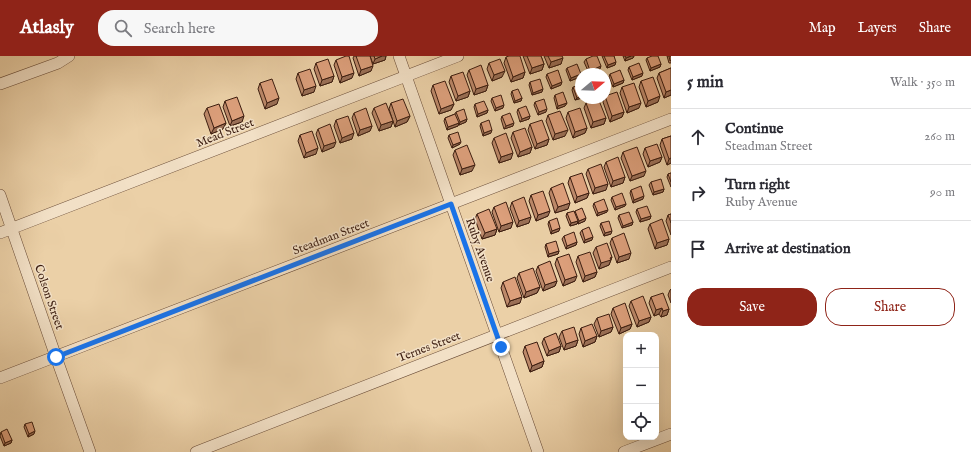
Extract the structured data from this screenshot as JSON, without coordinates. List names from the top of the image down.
{
  "streets": {
    "street": [
      "Mead Street",
      "Steadman Street",
      "Ruby Avenue",
      "Colson Street",
      "Ternes Street"
    ]
  },
  "crossings": [
    ["Mead Street", "Ruby Avenue"],
    ["Mead Street", "Colson Street"],
    ["Steadman Street", "Ruby Avenue"],
    ["Steadman Street", "Colson Street"],
    ["Ruby Avenue", "Ternes Street"]
  ],
  "north": "right",
  "page": {
    "header": "Atlasly",
    "search": "Search here",
    "nav": ["Map", "Layers", "Share"],
    "heading": ["5 min", "Walk · 350 m"],
    "list": [
      ["Continue", "Steadman Street", "260 m"],
      ["Turn right", "Ruby Avenue", "90 m"],
      "Arrive at destination"
    ],
    "buttons": ["Save", "Share"],
    "map_buttons": ["+", "−"]
  }
}
